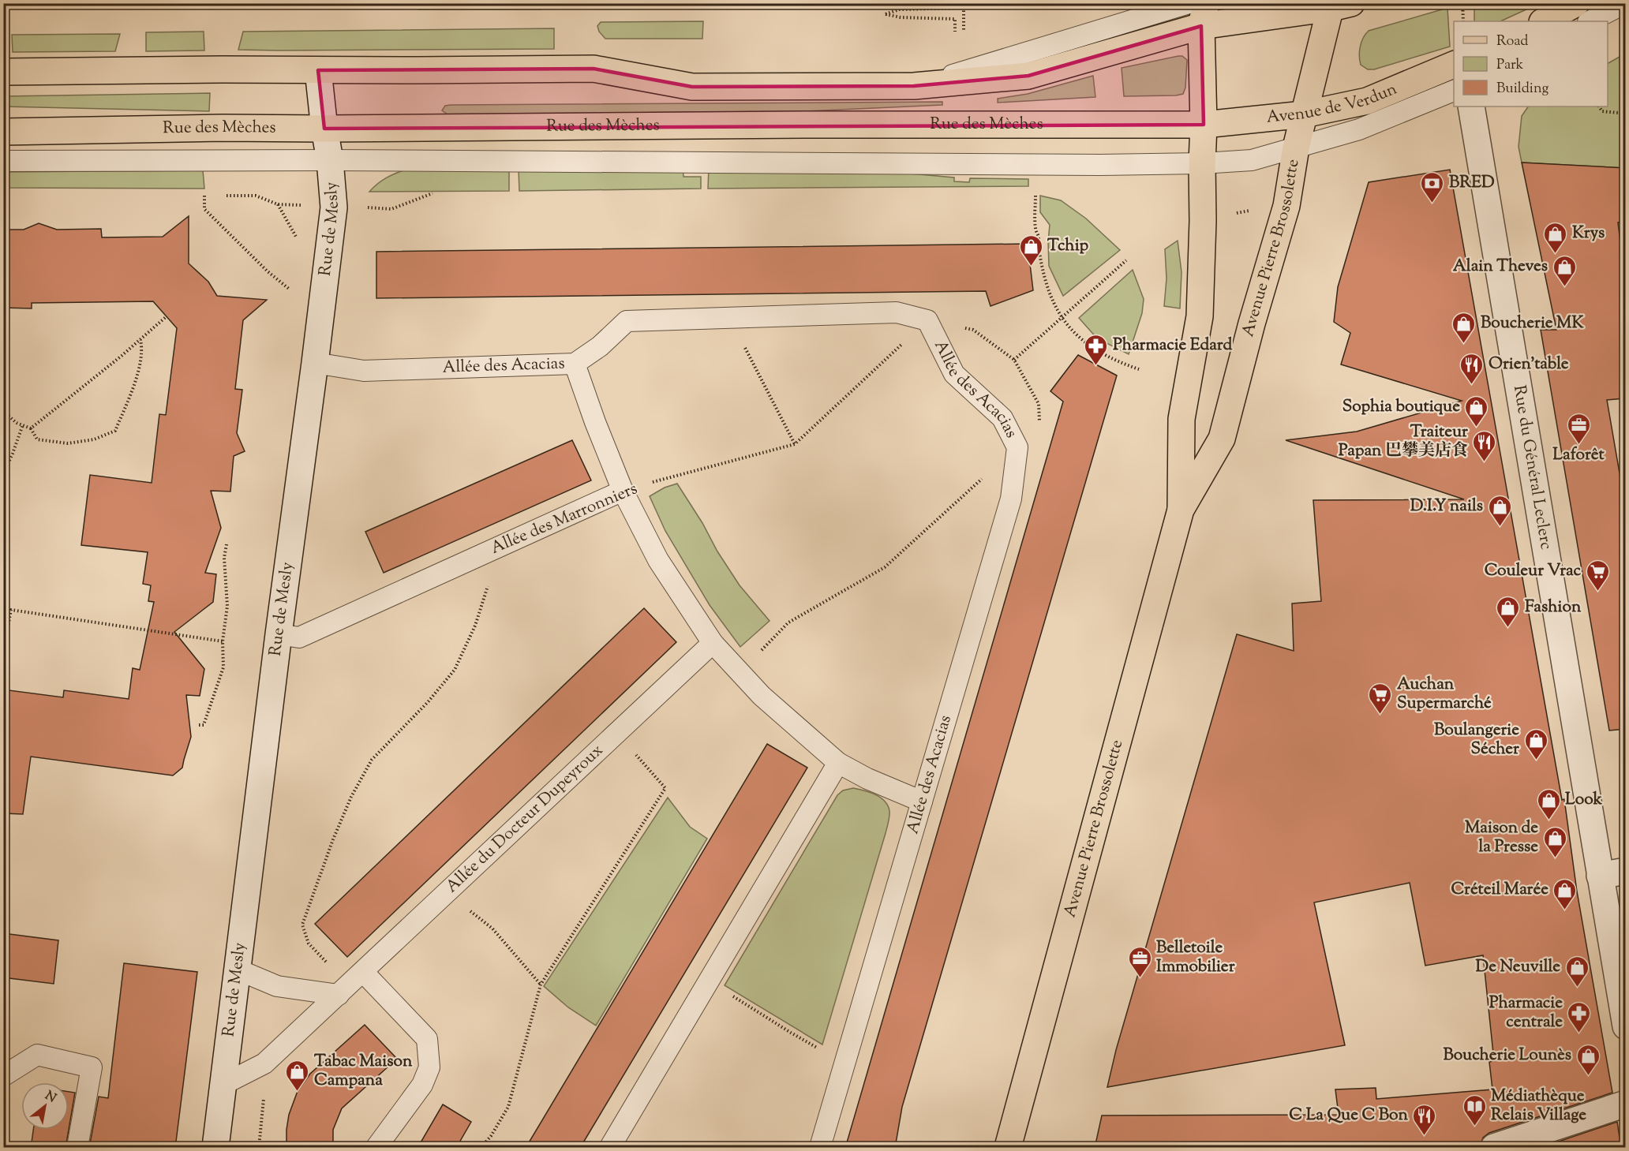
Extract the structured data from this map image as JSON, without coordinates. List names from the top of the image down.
{
  "streets": {
    "main road": ["Avenue de Verdun", "Rue des Mèches", "Avenue Pierre Brossolette"],
    "street": ["Rue de Mesly", "Rue du Général Leclerc"],
    "lane": ["Allée des Acacias", "Allée des Marronniers", "Allée du Docteur Dupeyroux"]
  },
  "crossings": [
    ["Avenue de Verdun", "Rue des Mèches"],
    ["Avenue de Verdun", "Avenue Pierre Brossolette"],
    ["Rue des Mèches", "Rue de Mesly"],
    ["Rue des Mèches", "Avenue Pierre Brossolette"],
    ["Rue de Mesly", "Allée des Acacias"],
    ["Rue de Mesly", "Allée des Marronniers"],
    ["Rue de Mesly", "Allée du Docteur Dupeyroux"],
    ["Allée des Acacias", "Allée des Marronniers"]
  ],
  "places": {
    "bank": ["BRED"],
    "shop": [
      "Krys",
      "Tchip",
      "Alain Theves",
      "Boucherie MK",
      "Sophia boutique",
      "D.I.Y nails",
      "Fashion",
      "Boulangerie Sécher",
      "Look",
      "Maison de la Presse",
      "Créteil Marée",
      "De Neuville",
      "Boucherie Lounès",
      "Tabac Maison Campana"
    ],
    "pharmacy": ["Pharmacie Edard", "Pharmacie centrale"],
    "restaurant": ["Orien'table", "Traiteur Papan 巴攀美店食", "C La Que C Bon"],
    "office": ["Laforêt", "Belletoile Immobilier"],
    "supermarket": ["Couleur Vrac", "Auchan Supermarché"],
    "library": ["Médiathèque Relais Village"]
  },
  "legend": ["Road", "Park", "Building"],
  "north": "top right"
}
